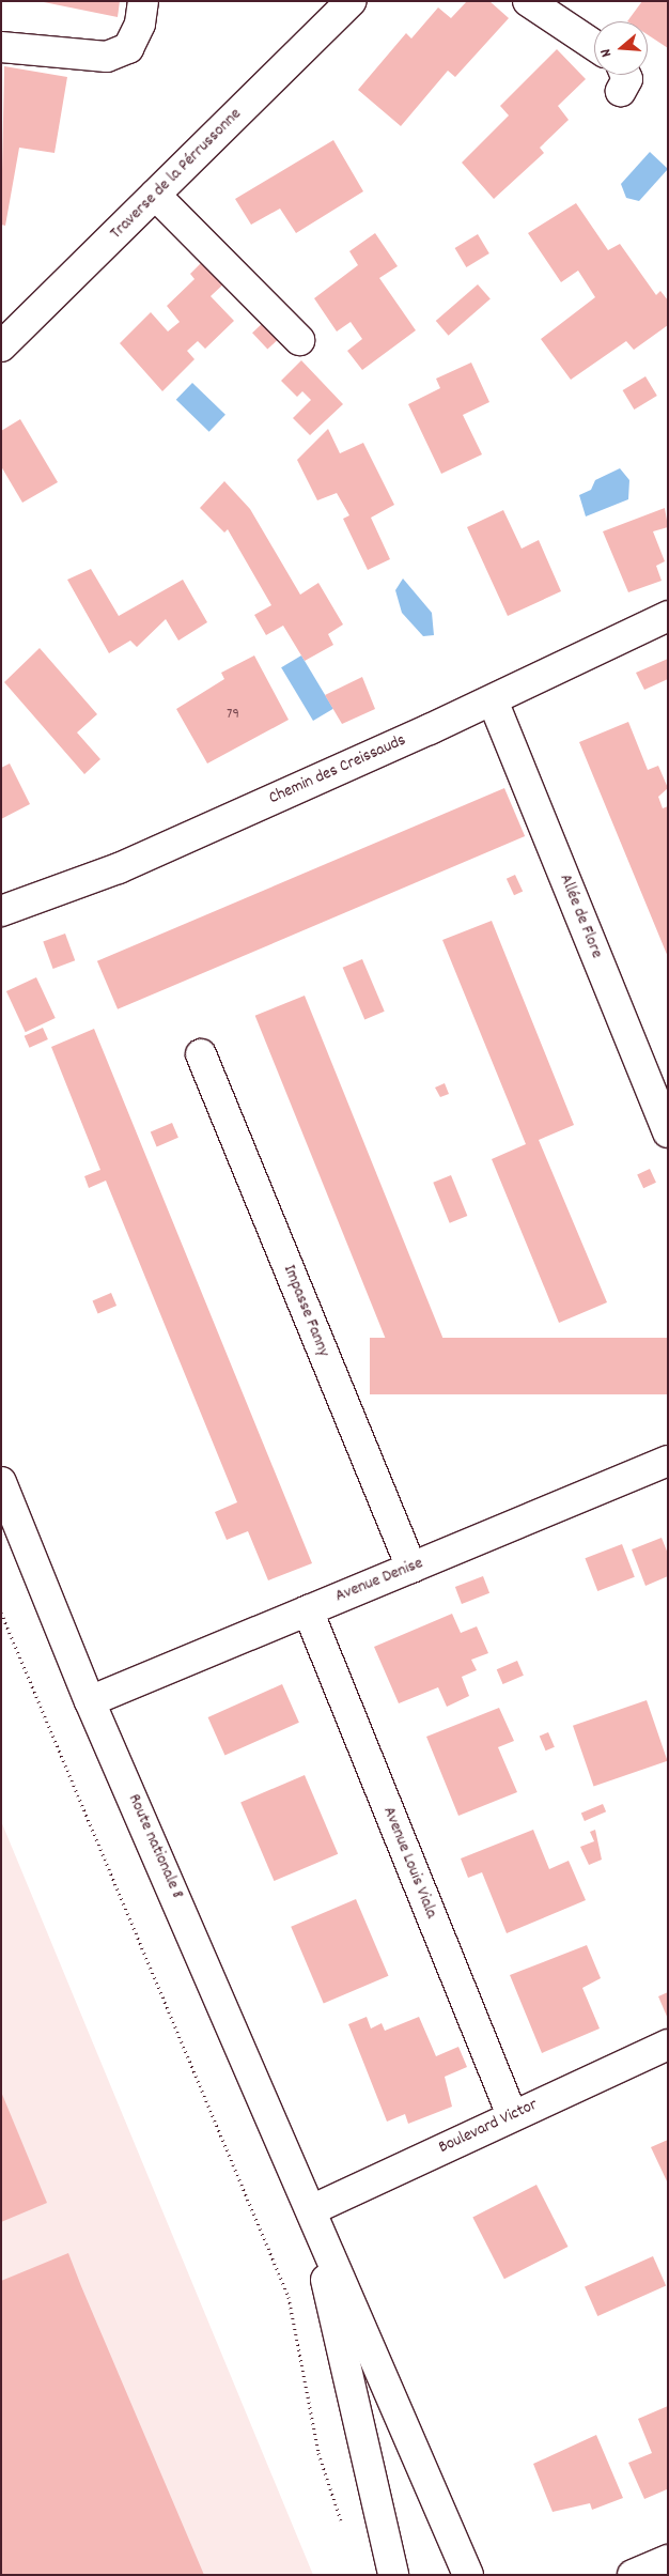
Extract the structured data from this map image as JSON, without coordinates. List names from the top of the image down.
{
  "streets": {
    "street": [
      "Traverse de la Pérrussonne",
      "Chemin des Creissauds",
      "Allée de Flore",
      "Impasse Fanny",
      "Avenue Denise",
      "Route nationale 8",
      "Avenue Louis Viala",
      "Boulevard Victor"
    ]
  },
  "crossings": [
    ["Chemin des Creissauds", "Allée de Flore"],
    ["Impasse Fanny", "Avenue Denise"],
    ["Avenue Denise", "Route nationale 8"],
    ["Avenue Denise", "Avenue Louis Viala"],
    ["Route nationale 8", "Boulevard Victor"],
    ["Avenue Louis Viala", "Boulevard Victor"]
  ],
  "house_numbers": ["79"],
  "north": "left"
}
